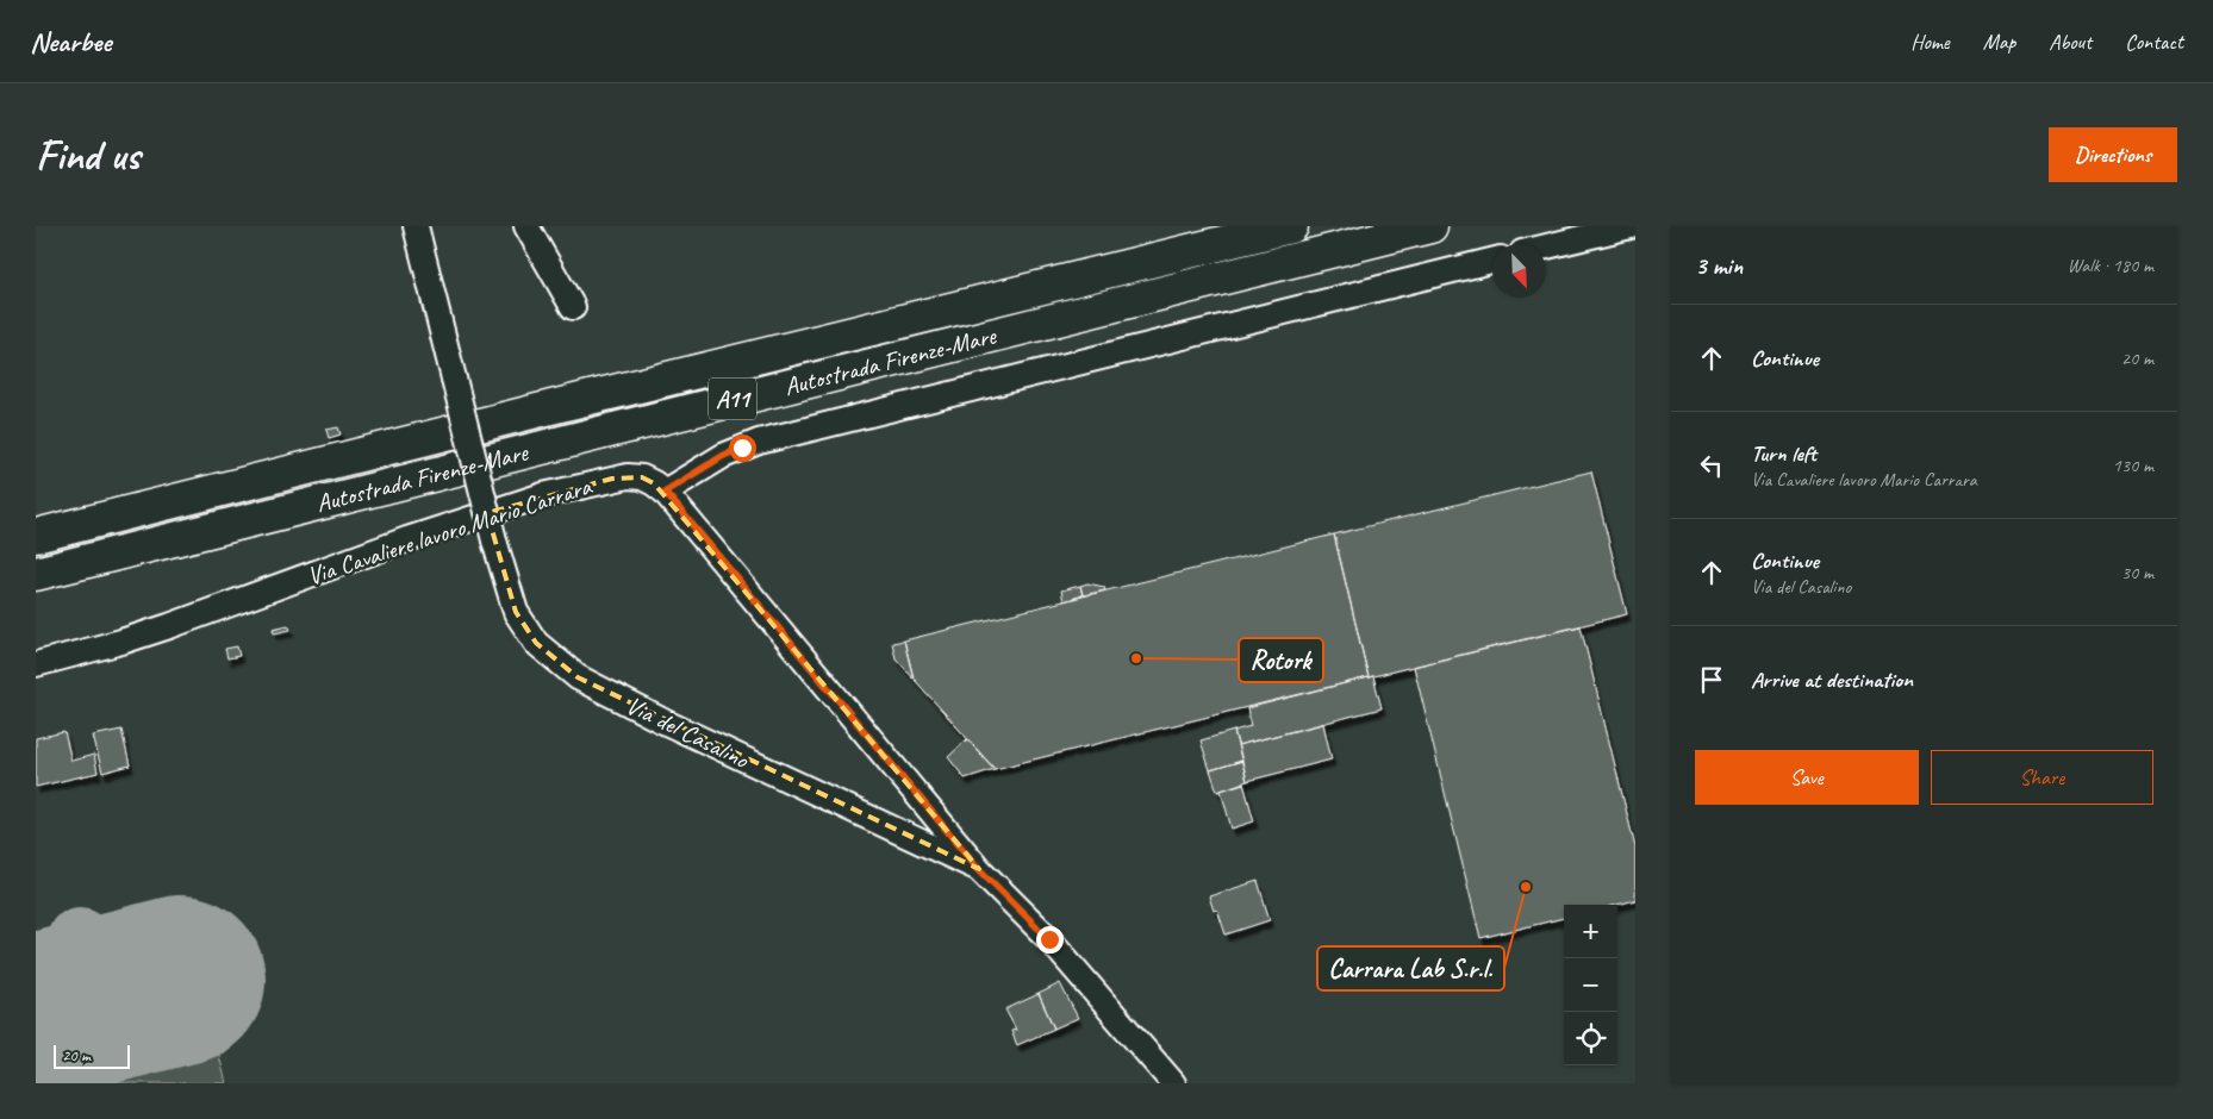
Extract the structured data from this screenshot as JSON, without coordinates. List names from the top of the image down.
{
  "streets": {
    "highway": ["Autostrada Firenze-Mare", "A11"],
    "street": ["Via Cavaliere lavoro Mario Carrara", "Via del Casalino"]
  },
  "crossings": [
    ["Via Cavaliere lavoro Mario Carrara", "Via del Casalino"]
  ],
  "places": ["Rotork", "Carrara Lab S.r.l."],
  "scale_bar": "20 m",
  "north": "bottom right",
  "page": {
    "header": "Nearbee",
    "nav": [
      "Home",
      "Map",
      "About",
      "Contact"
    ],
    "buttons": [
      "Directions",
      ["Save", "Share"]
    ],
    "title": "Find us",
    "heading": ["3 min", "Walk · 180 m"],
    "list": [
      ["Continue", "20 m"],
      ["Turn left", "Via Cavaliere lavoro Mario Carrara", "130 m"],
      ["Continue", "Via del Casalino", "30 m"],
      "Arrive at destination"
    ],
    "map_buttons": ["+", "−"],
    "scale": "20 m"
  }
}
